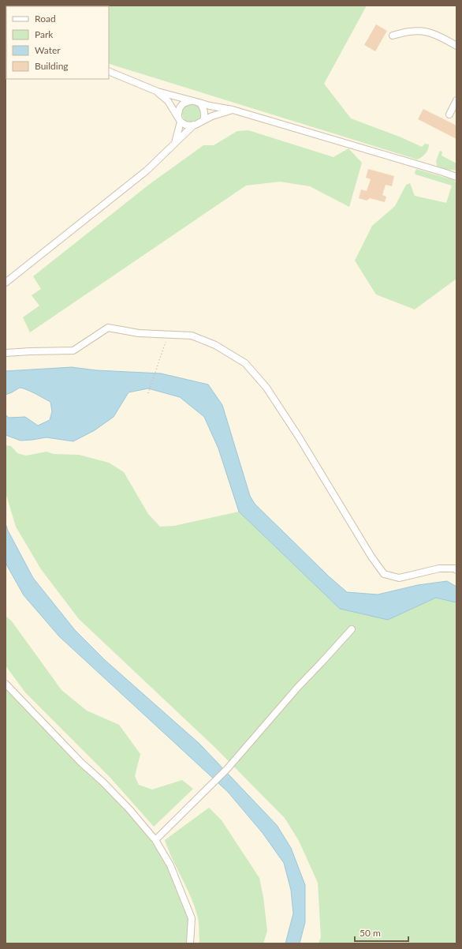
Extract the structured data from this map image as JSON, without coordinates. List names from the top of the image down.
{
  "legend": [
    "Road",
    "Park",
    "Water",
    "Building"
  ],
  "scale_bar": "50 m"
}
